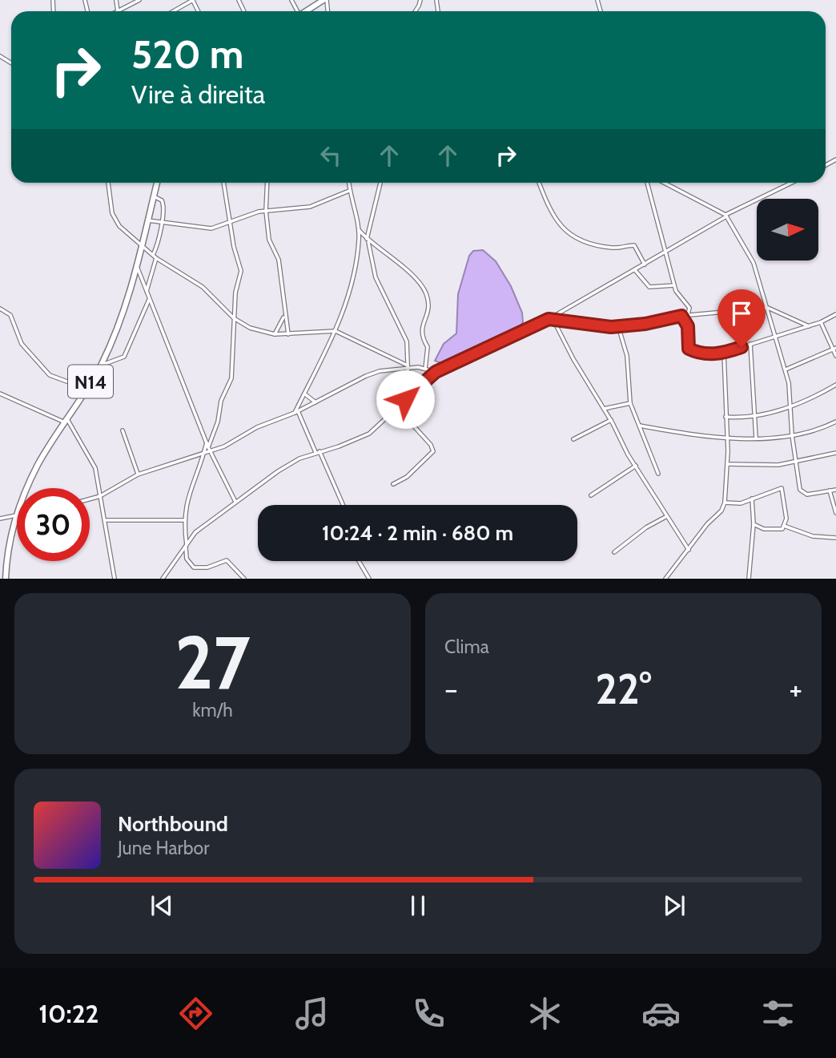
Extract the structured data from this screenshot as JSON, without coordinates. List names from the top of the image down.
{
  "streets": {
    "main road": ["N14"]
  },
  "north": "right",
  "page": {
    "turn": ["520 m", "Vire à direita"],
    "limit": "30",
    "trip": "10:24 · 2 min · 680 m",
    "tile": [
      ["27", "km/h"],
      "Clima"
    ],
    "heat": ["−", "22°", "+"],
    "song": ["Northbound", "June Harbor"],
    "tabs": "10:22"
  }
}
